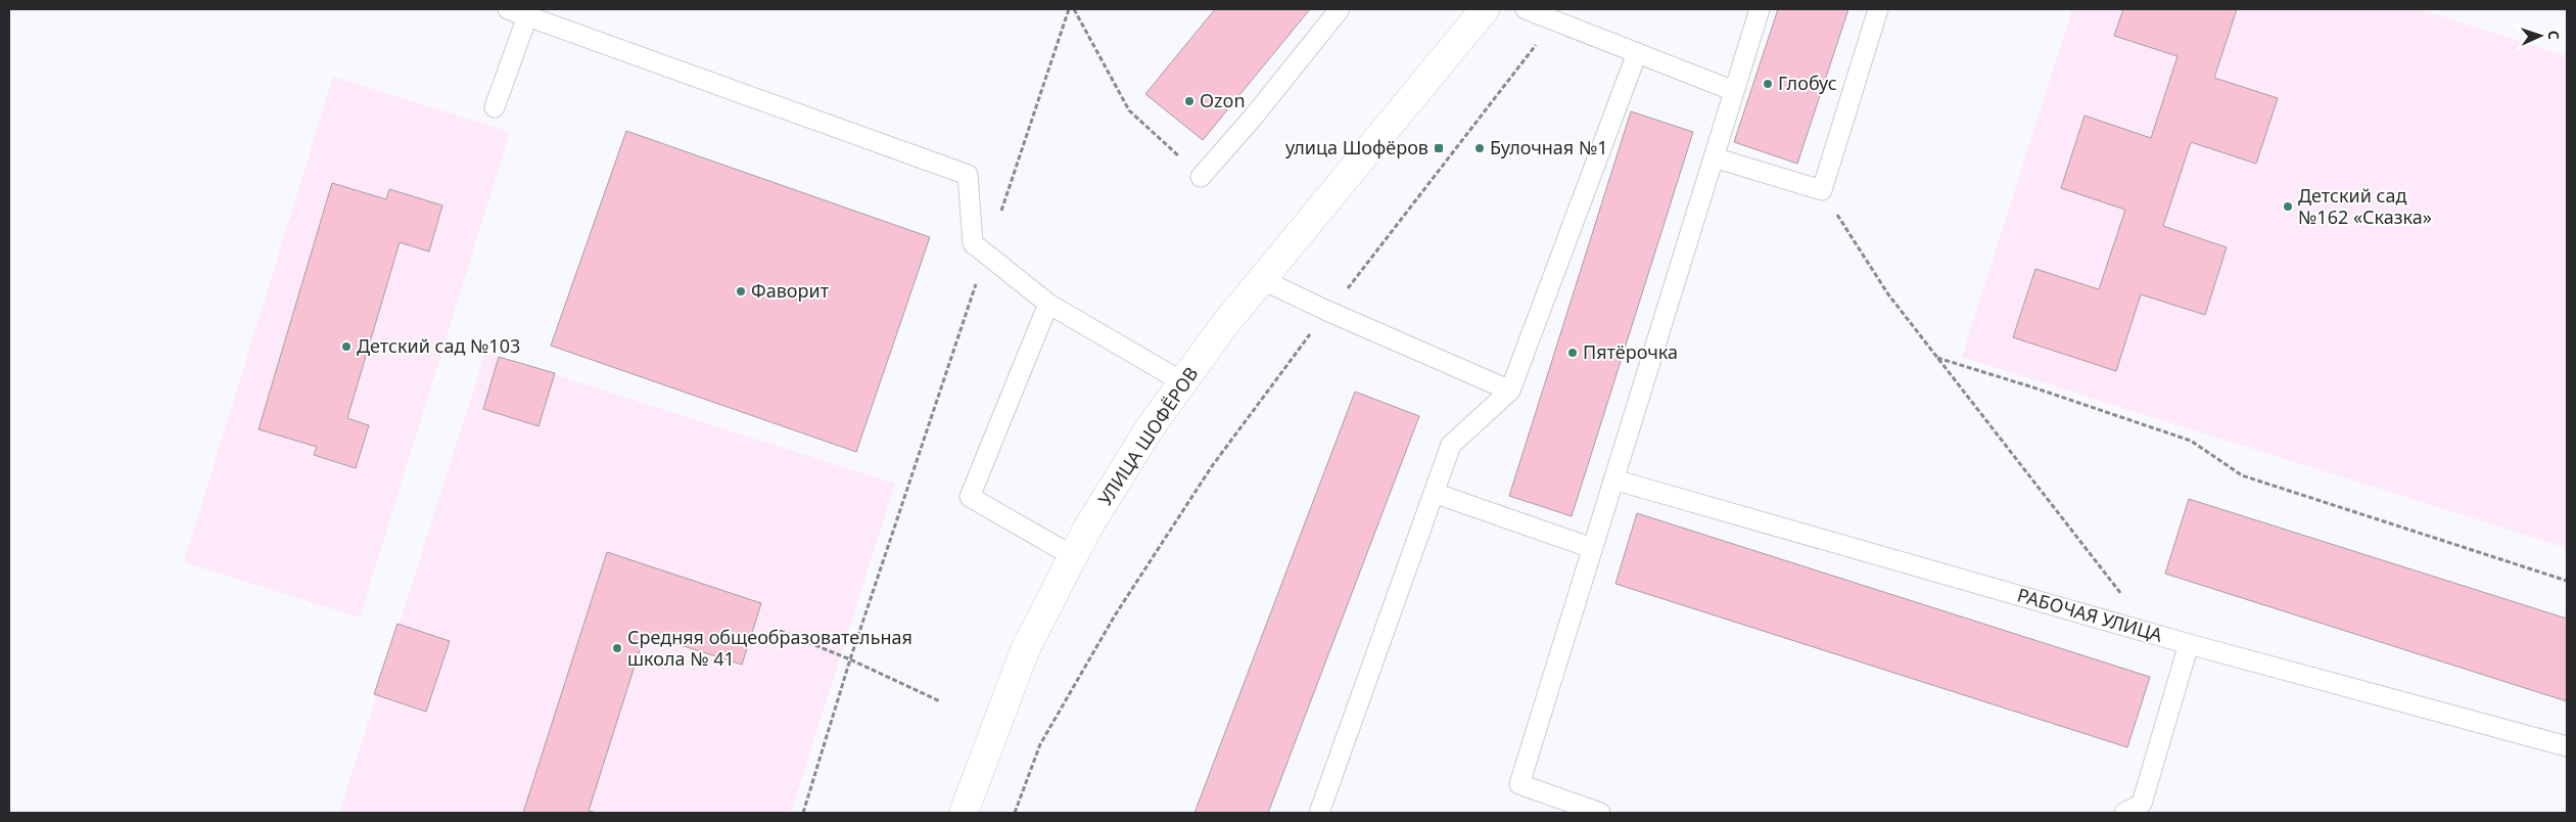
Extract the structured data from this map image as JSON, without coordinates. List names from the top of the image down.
{
  "streets": {
    "main road": ["УЛИЦА ШОФЁРОВ"],
    "lane": ["РАБОЧАЯ УЛИЦА"]
  },
  "places": {
    "other": [
      "Глобус",
      "Ozon",
      "Булочная №1",
      "Детский сад №162 «Сказка»",
      "Фаворит",
      "Детский сад №103",
      "Пятёрочка",
      "Средняя общеобразовательная школа № 41"
    ],
    "transit": ["улица Шофёров"]
  },
  "north": "right"
}
